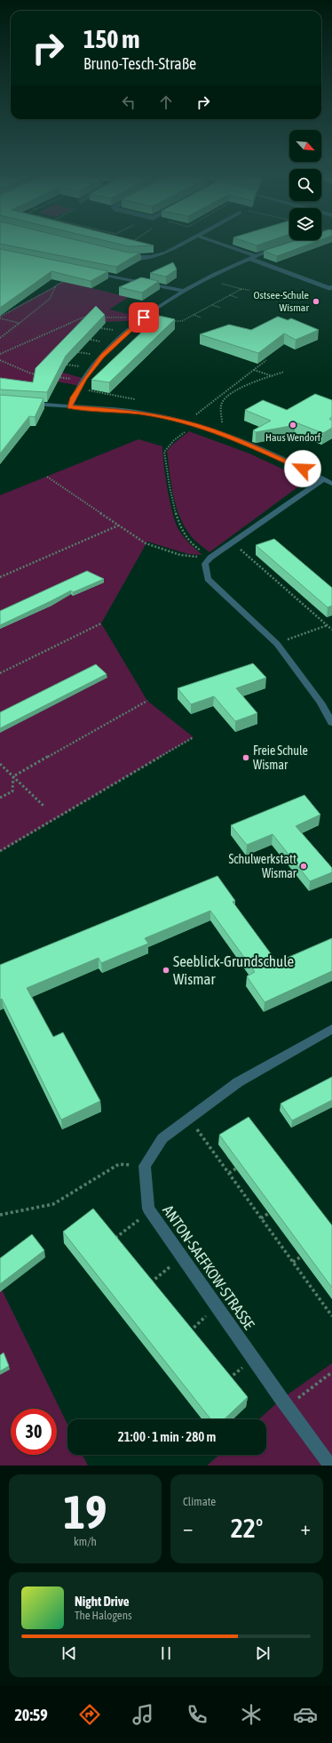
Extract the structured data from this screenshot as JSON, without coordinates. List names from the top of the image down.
{
  "streets": {
    "street": ["ANTON-SAEFKOW-STRASSE"]
  },
  "places": [
    "Ostsee-Schule Wismar",
    "Haus Wendorf",
    "Freie Schule Wismar",
    "Schulwerkstatt Wismar",
    "Seeblick-Grundschule Wismar"
  ],
  "north": "bottom right",
  "page": {
    "turn": ["150 m", "Bruno-Tesch-Straße"],
    "limit": "30",
    "trip": "21:00 · 1 min · 280 m",
    "tile": [
      ["19", "km/h"],
      "Climate"
    ],
    "heat": ["−", "22°", "+"],
    "song": ["Night Drive", "The Halogens"],
    "tabs": "20:59"
  }
}
